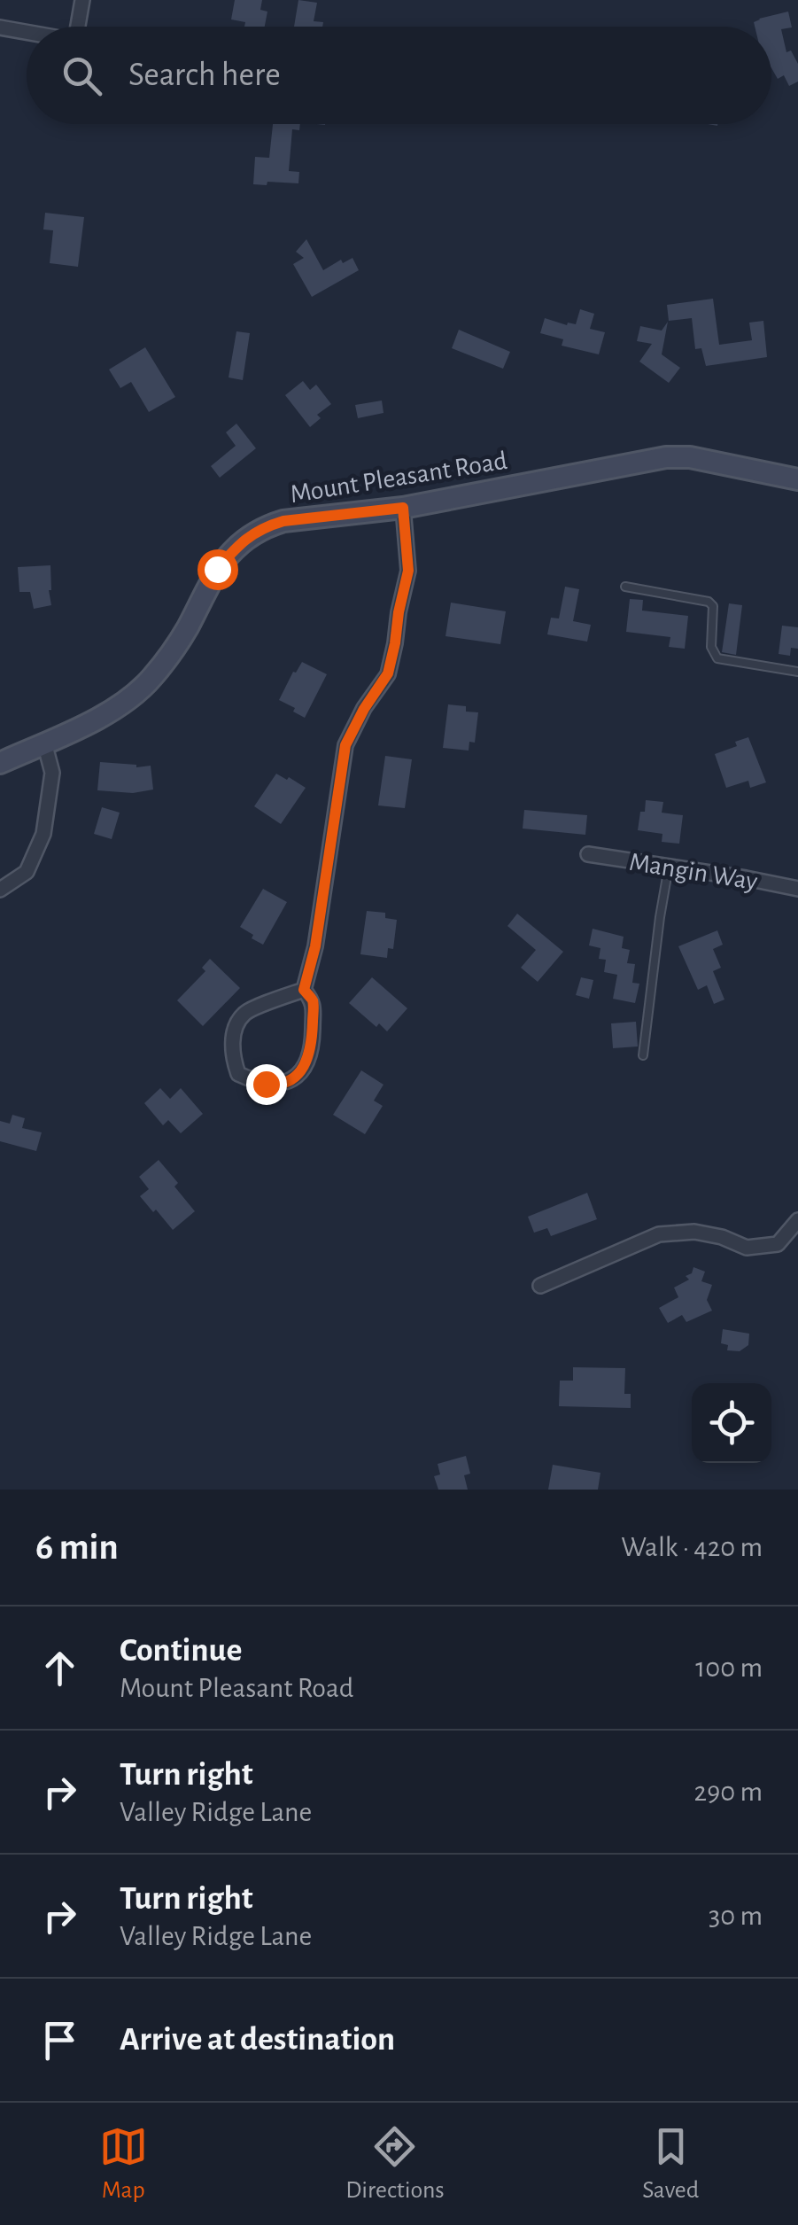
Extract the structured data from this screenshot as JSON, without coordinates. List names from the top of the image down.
{
  "streets": {
    "street": ["Mount Pleasant Road", "Mangin Way"]
  },
  "page": {
    "search": "Search here",
    "heading": ["6 min", "Walk · 420 m"],
    "list": [
      ["Continue", "Mount Pleasant Road", "100 m"],
      ["Turn right", "Valley Ridge Lane", "290 m"],
      ["Turn right", "Valley Ridge Lane", "30 m"],
      "Arrive at destination"
    ],
    "nav": ["Map", "Directions", "Saved"]
  }
}
